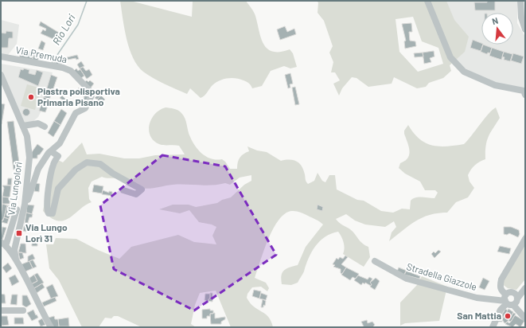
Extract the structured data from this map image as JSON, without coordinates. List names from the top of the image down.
{
  "streets": {
    "street": ["Via Premuda", "Via Lungolorì", "Stradella Giazzole"]
  },
  "crossings": [
    ["Via Premuda", "Via Lungolorì"]
  ],
  "water": ["Rio Lori"],
  "places": {
    "other": ["Piastra polisportiva Primaria Pisano", "San Mattia"],
    "transit": ["Via Lungo Lorì 31"]
  },
  "north": "top"
}
